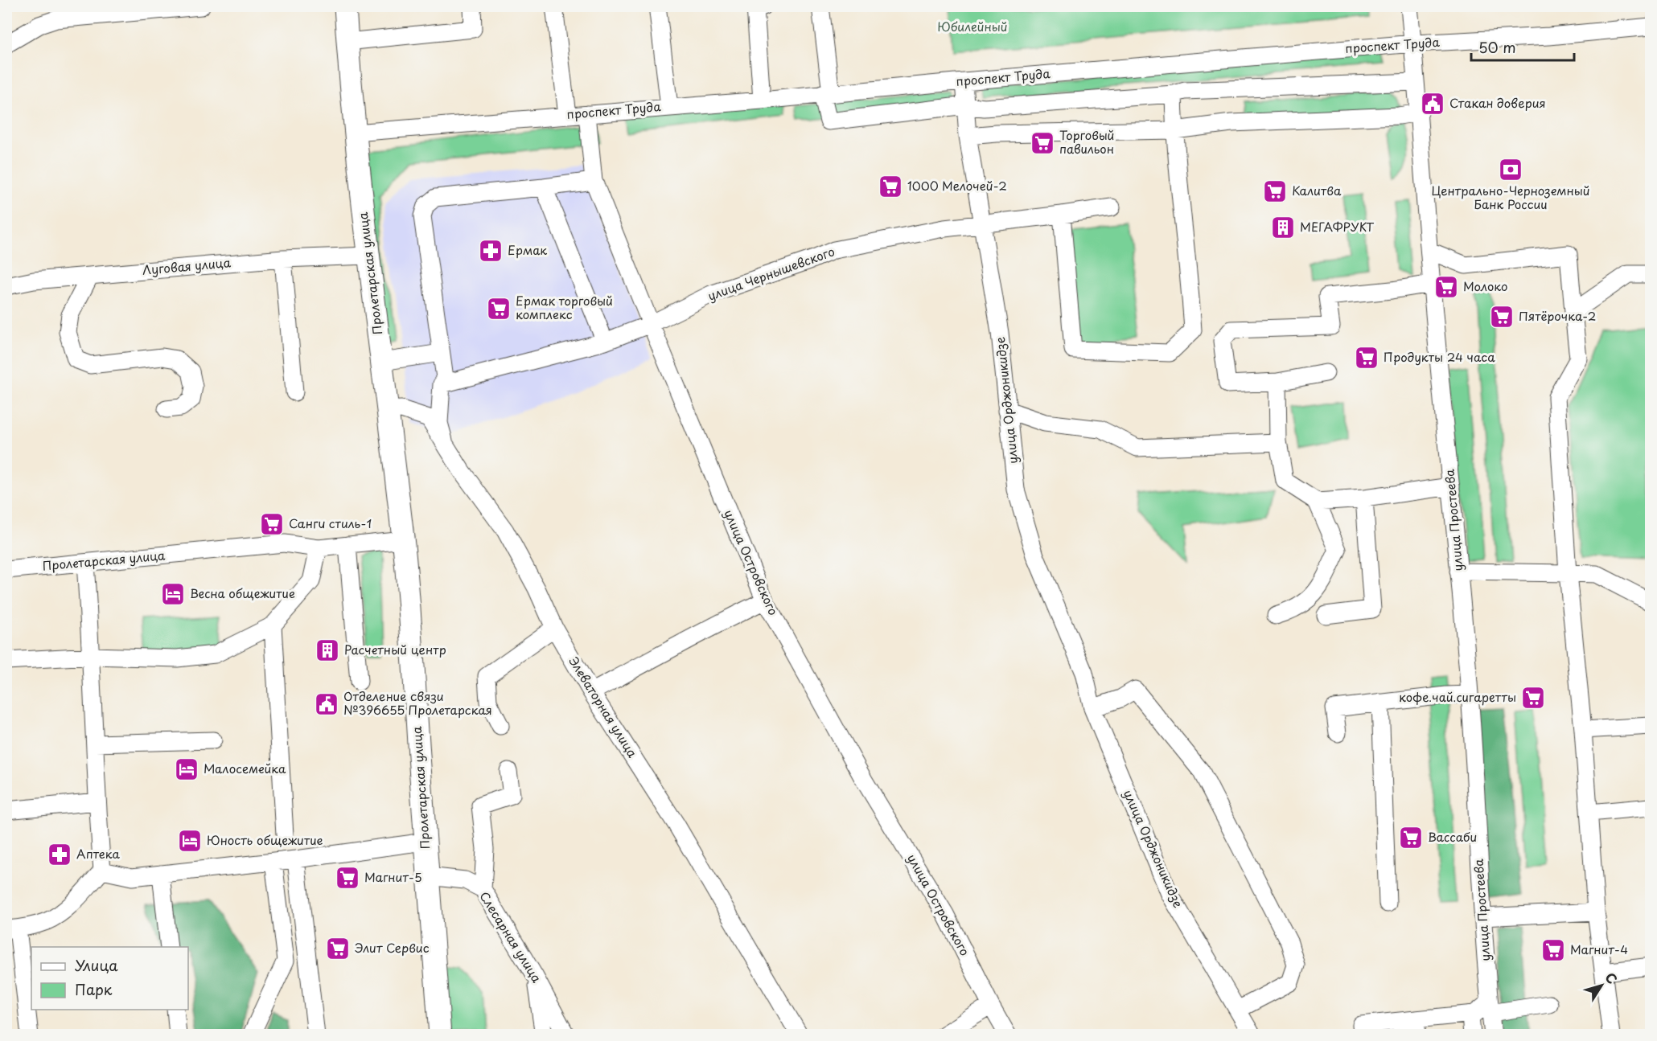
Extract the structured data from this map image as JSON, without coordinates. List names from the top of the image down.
{
  "streets": {
    "main road": ["Пролетарская улица"],
    "street": [
      "проспект Труда",
      "Луговая улица",
      "улица Чернышевского",
      "улица Орджоникидзе",
      "улица Простеева",
      "улица Островского",
      "Элеваторная улица",
      "Слесарная улица"
    ]
  },
  "crossings": [
    ["проспект Труда", "Пролетарская улица"],
    ["проспект Труда", "улица Орджоникидзе"],
    ["проспект Труда", "улица Простеева"],
    ["проспект Труда", "улица Островского"],
    ["Луговая улица", "Пролетарская улица"],
    ["Пролетарская улица", "Элеваторная улица"],
    ["Пролетарская улица", "Слесарная улица"],
    ["улица Чернышевского", "улица Орджоникидзе"],
    ["улица Чернышевского", "улица Островского"]
  ],
  "parks": ["Юбилейный"],
  "places": {
    "public building": ["Стакан доверия", "Отделение связи №396655 Пролетарская"],
    "supermarket": [
      "Торговый павильон",
      "1000 Мелочей-2",
      "Калитва",
      "Молоко",
      "Ермак торговый комплекс",
      "Пятёрочка-2",
      "Продукты 24 часа",
      "Санги стиль-1",
      "кофе.чай.сигаретты",
      "Вассаби",
      "Магнит-5",
      "Элит Сервис",
      "Магнит-4"
    ],
    "bank": ["Центрально-Черноземный Банк России"],
    "building": ["МЕГАФРУКТ", "Расчетный центр"],
    "pharmacy": ["Ермак", "Аптека"],
    "hotel": ["Весна общежитие", "Малосемейка", "Юность общежитие"]
  },
  "legend": ["Улица", "Парк"],
  "scale_bar": "50 m",
  "north": "top right"
}
